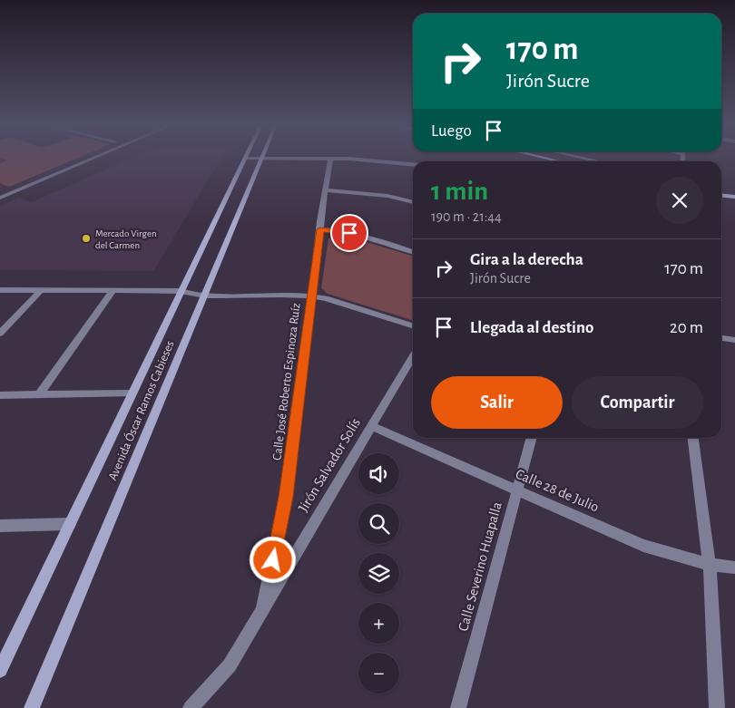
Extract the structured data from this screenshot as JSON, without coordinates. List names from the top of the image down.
{
  "streets": {
    "street": [
      "Calle José Roberto Espinoza Ruíz",
      "Avenida Óscar Ramos Cabieses",
      "Jirón Salvador Solís",
      "Calle 28 de Julio",
      "Calle Severino Huapalla"
    ]
  },
  "crossings": [
    ["Calle José Roberto Espinoza Ruíz", "Jirón Salvador Solís"],
    ["Jirón Salvador Solís", "Calle 28 de Julio"],
    ["Calle 28 de Julio", "Calle Severino Huapalla"]
  ],
  "places": ["Mercado Virgen del Carmen"],
  "page": {
    "turn": ["170 m", "Jirón Sucre"],
    "then": "Luego",
    "heading": ["1 min", "190 m · 21:44"],
    "list": [
      {
        "name": "Gira a la derecha",
        "note": "Jirón Sucre",
        "value": "170 m"
      },
      {
        "name": "Llegada al destino",
        "value": "20 m"
      }
    ],
    "buttons": ["Salir", "Compartir"],
    "map_buttons": ["+", "−"]
  }
}
